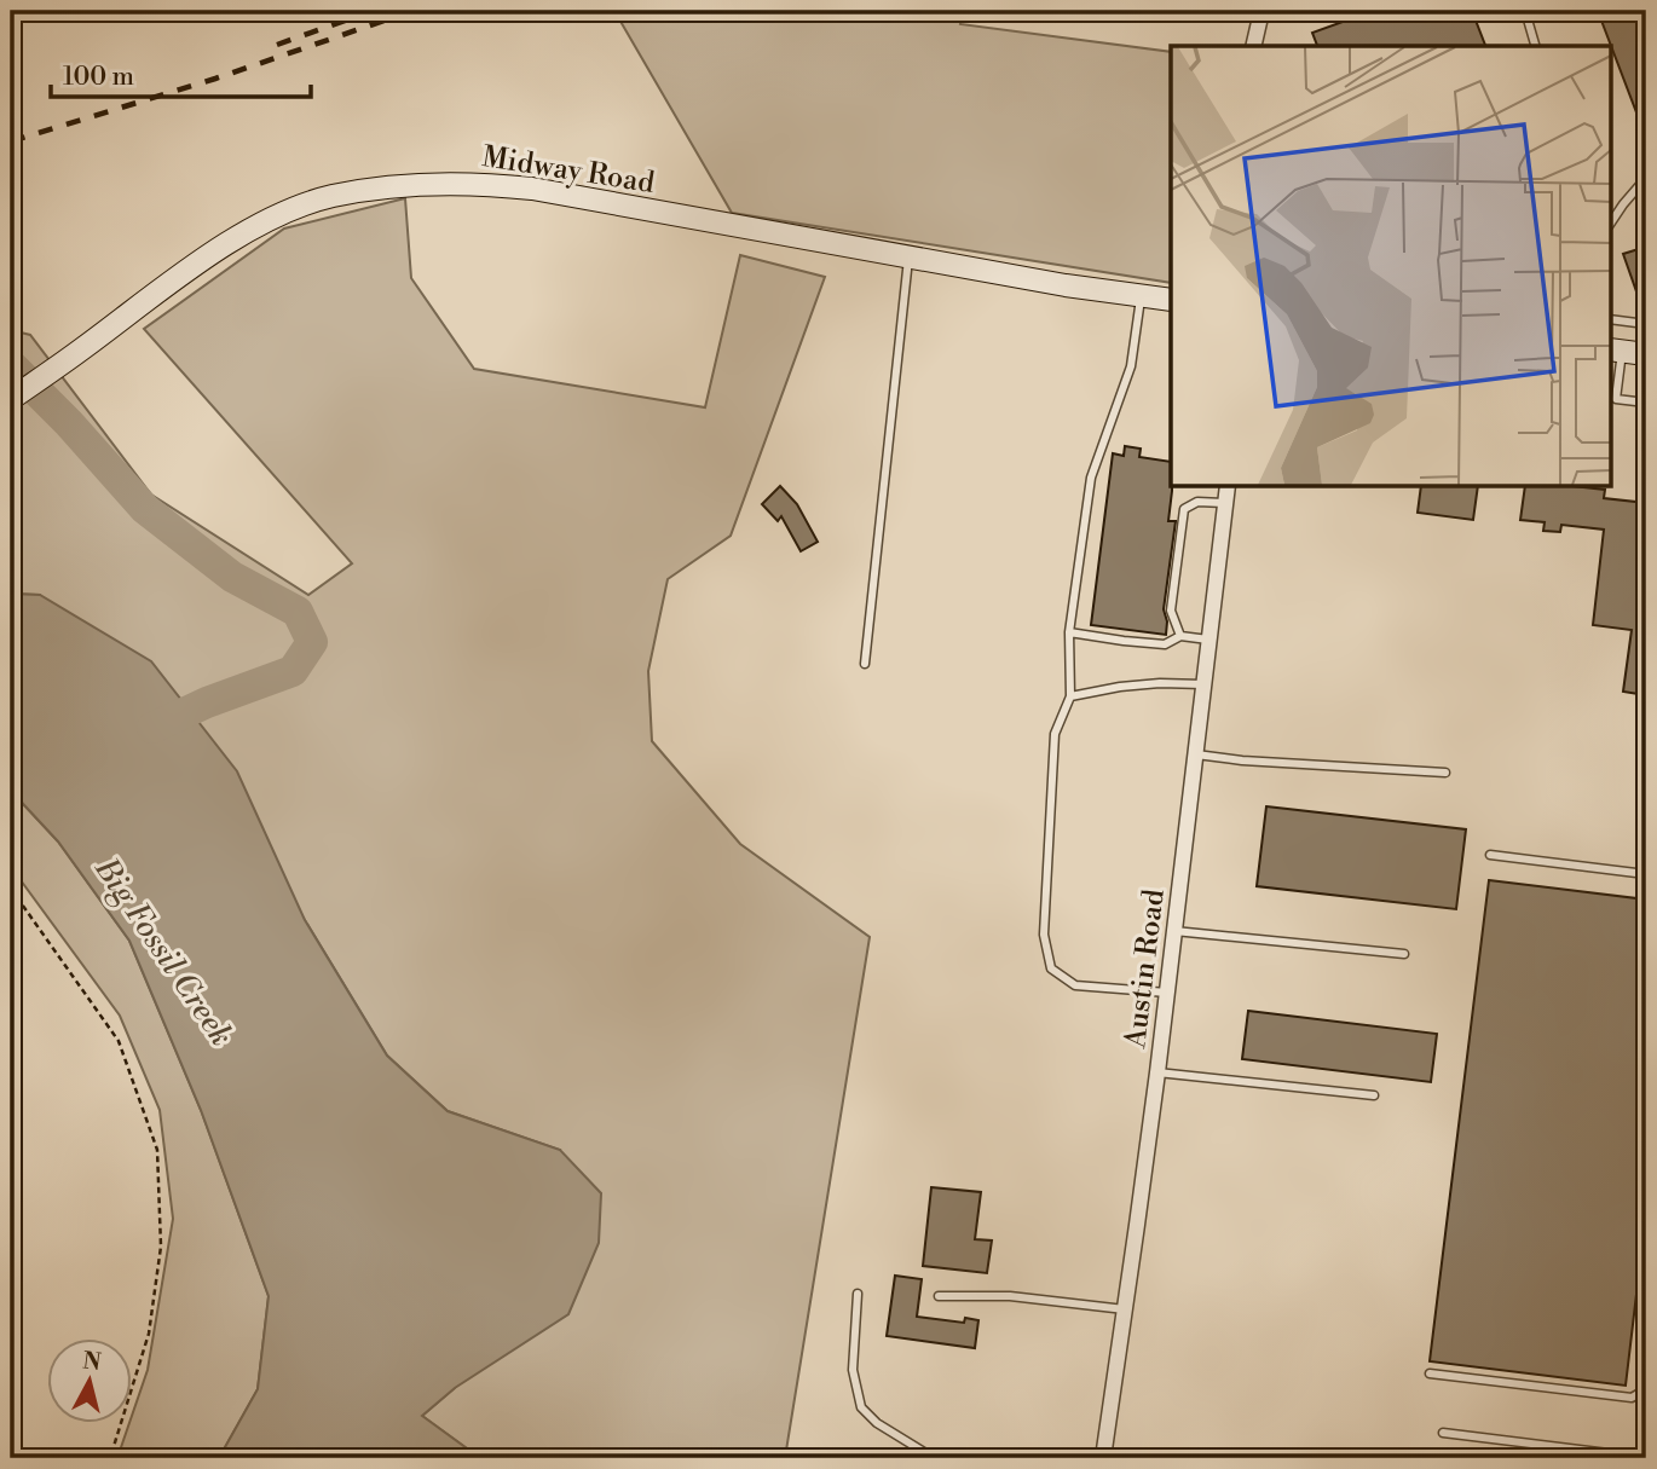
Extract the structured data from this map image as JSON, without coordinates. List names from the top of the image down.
{
  "streets": {
    "main road": ["Midway Road"],
    "street": ["Austin Road"]
  },
  "water": ["Big Fossil Creek"],
  "scale_bar": "100 m",
  "north": "top"
}
